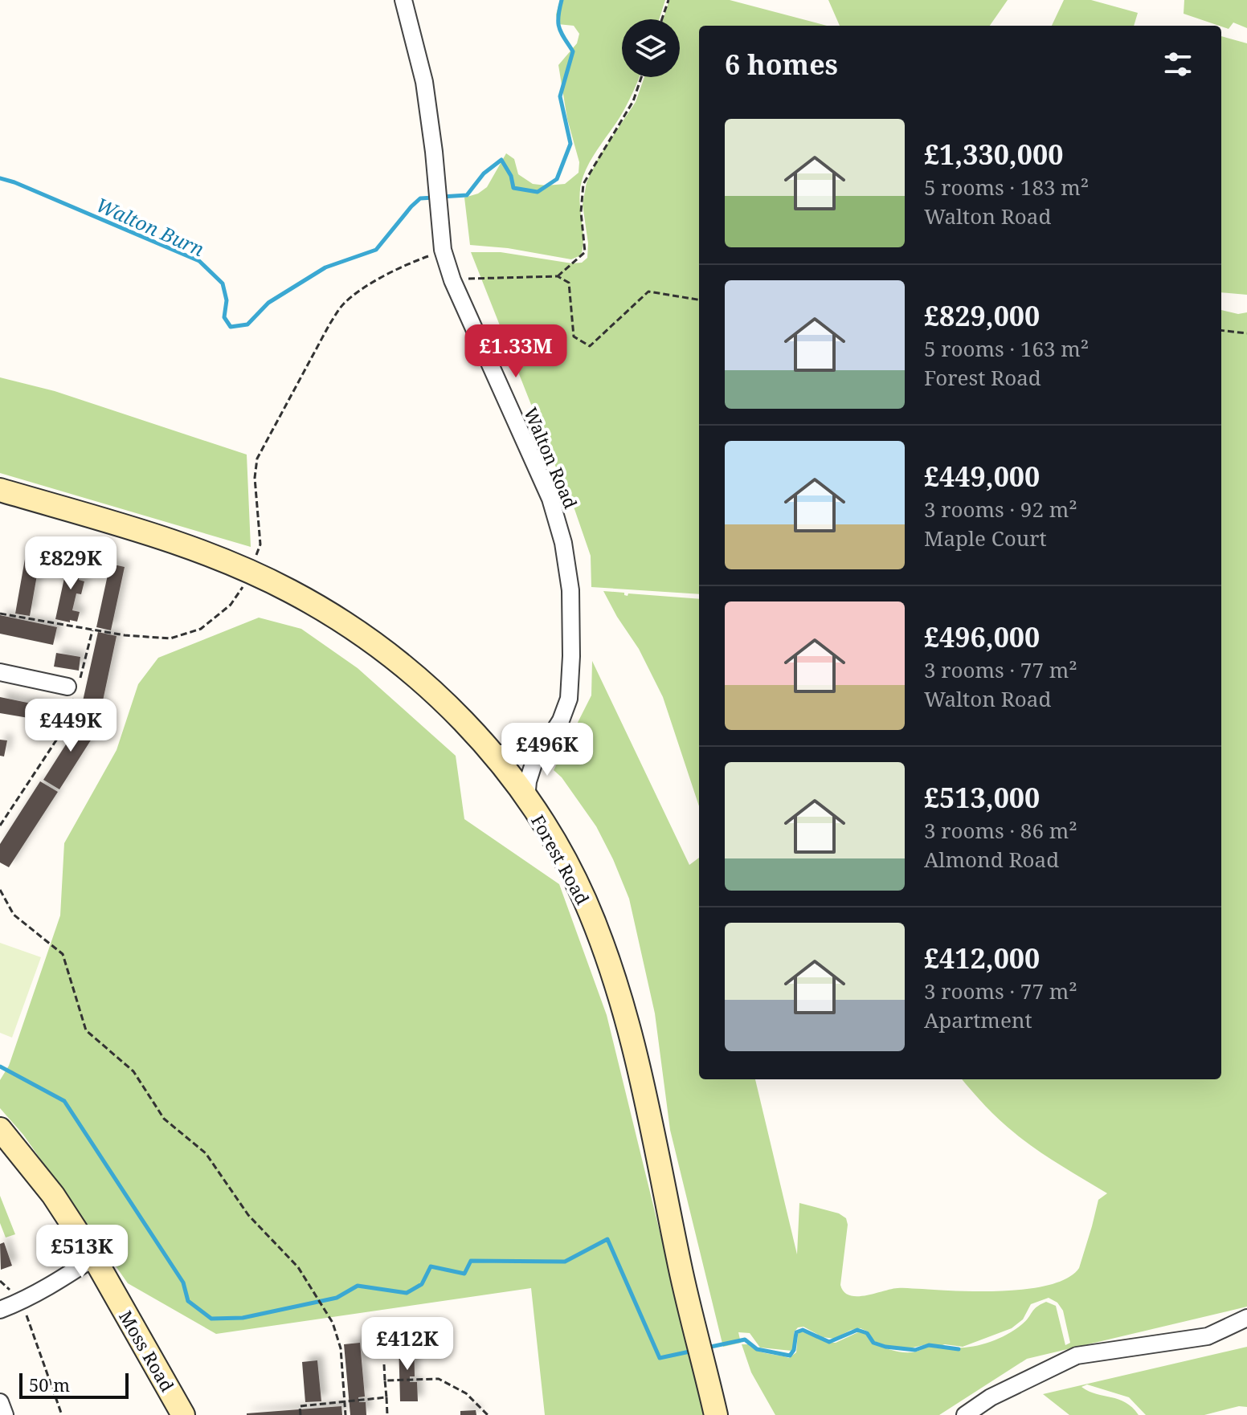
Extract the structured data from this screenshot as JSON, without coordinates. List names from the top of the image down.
{
  "streets": {
    "street": ["Walton Road", "Forest Road", "Moss Road"]
  },
  "crossings": [
    ["Walton Road", "Forest Road"]
  ],
  "water": ["Walton Burn"],
  "scale_bar": "50 m",
  "page": {
    "heading": "6 homes",
    "list": [
      {
        "name": "£1,330,000",
        "note": "5 rooms · 183 m² · Walton Road"
      },
      {
        "name": "£829,000",
        "note": "5 rooms · 163 m² · Forest Road"
      },
      {
        "name": "£449,000",
        "note": "3 rooms · 92 m² · Maple Court"
      },
      {
        "name": "£496,000",
        "note": "3 rooms · 77 m² · Walton Road"
      },
      {
        "name": "£513,000",
        "note": "3 rooms · 86 m² · Almond Road"
      },
      {
        "name": "£412,000",
        "note": "3 rooms · 77 m² · Apartment"
      }
    ],
    "price": [
      "£1.33M",
      "£829K",
      "£449K",
      "£496K",
      "£513K",
      "£412K"
    ],
    "scale": "50 m"
  }
}
